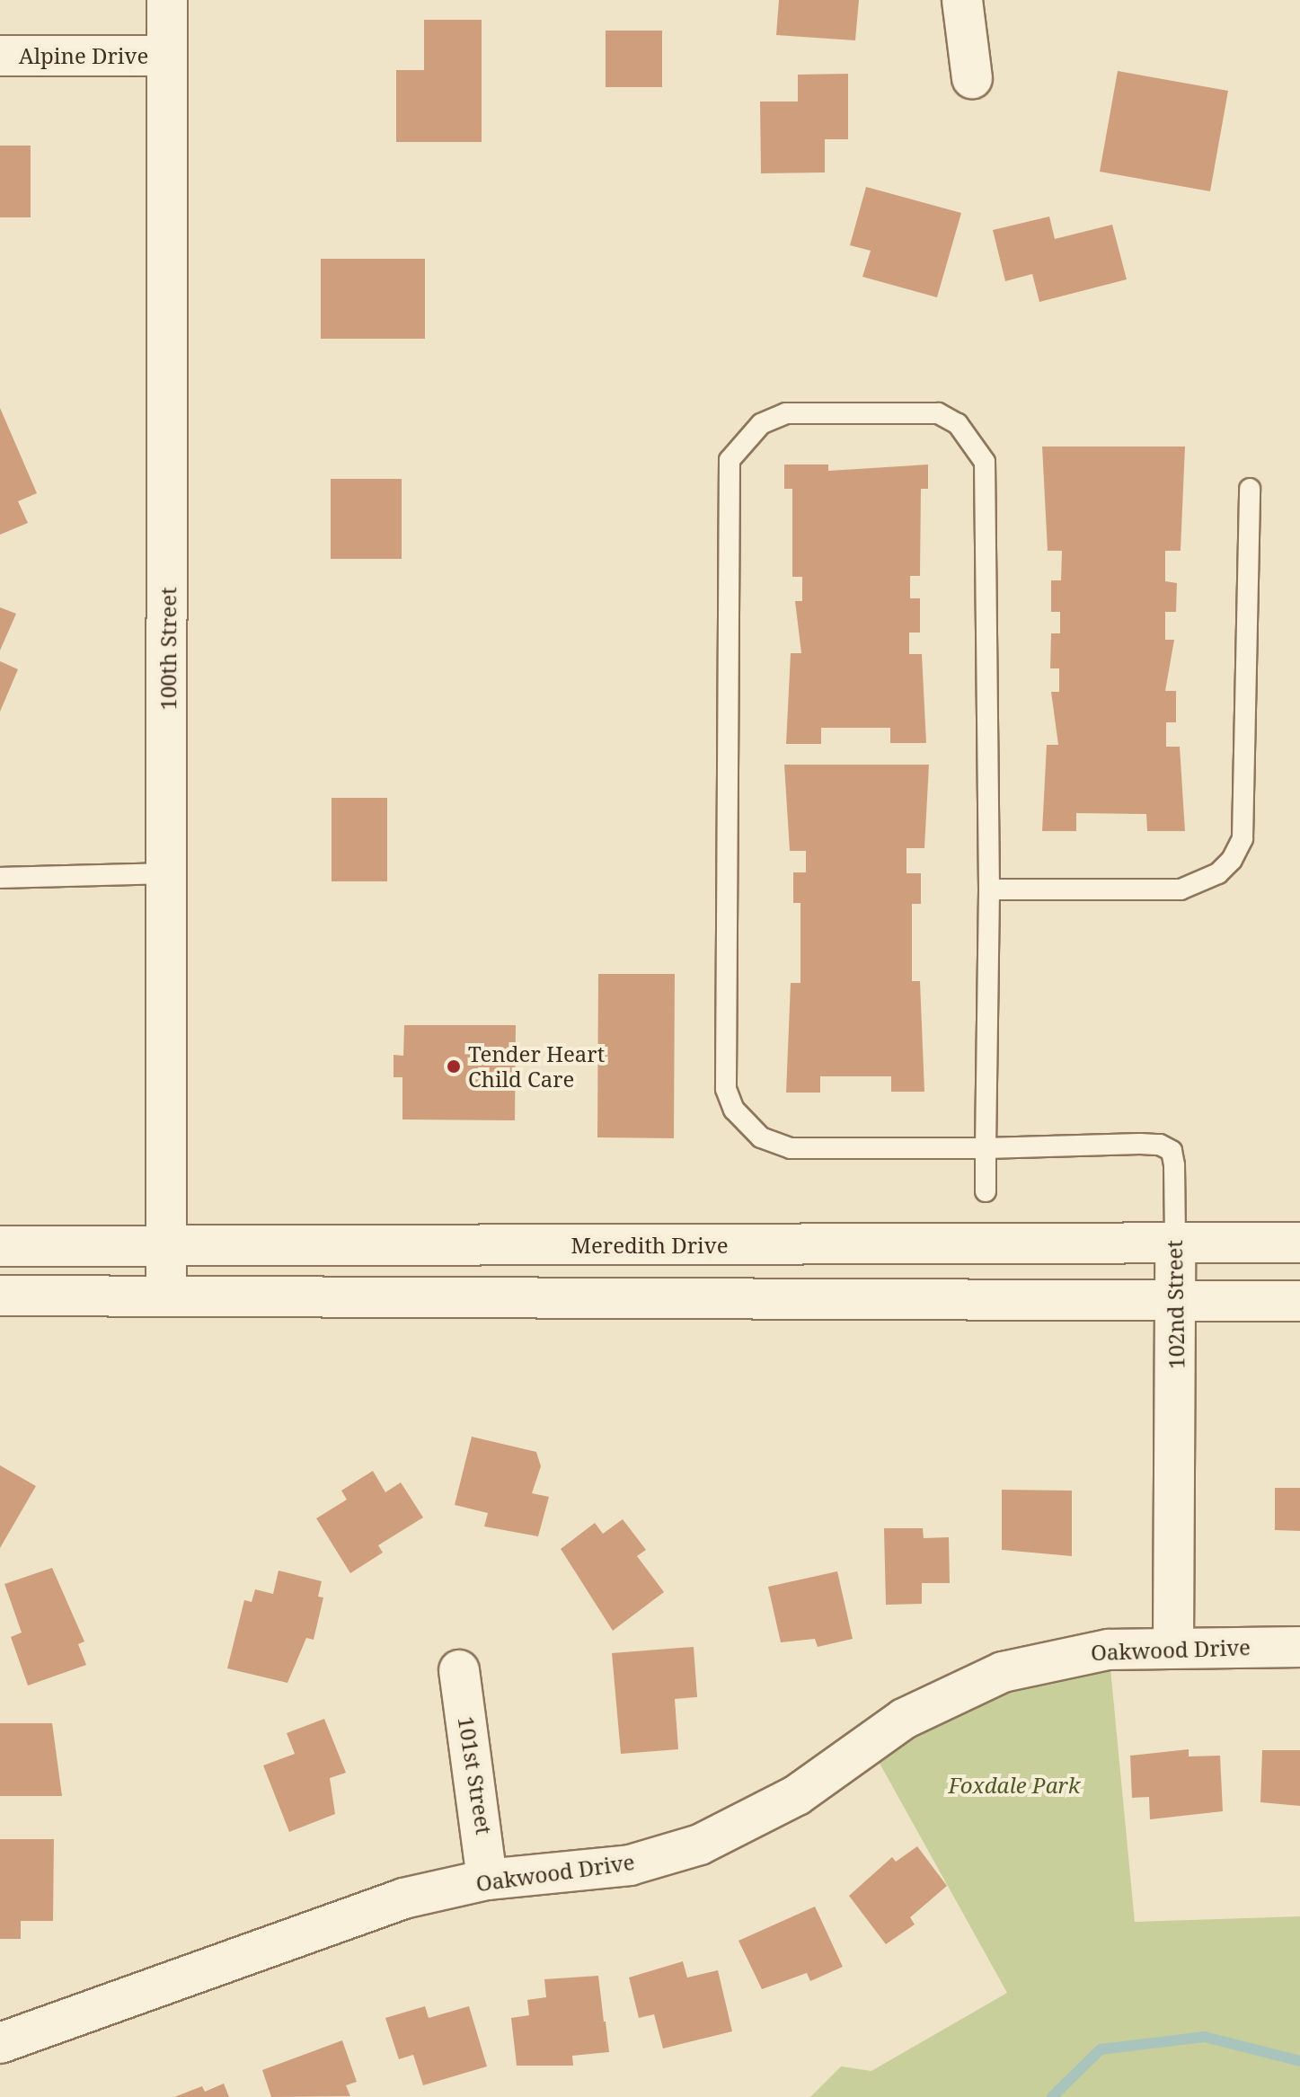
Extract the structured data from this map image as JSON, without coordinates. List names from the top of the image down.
{
  "streets": {
    "street": [
      "Alpine Drive",
      "100th Street",
      "Meredith Drive",
      "102nd Street",
      "Oakwood Drive",
      "101st Street"
    ]
  },
  "crossings": [
    ["Alpine Drive", "100th Street"],
    ["100th Street", "Meredith Drive"],
    ["Meredith Drive", "102nd Street"],
    ["102nd Street", "Oakwood Drive"],
    ["Oakwood Drive", "101st Street"]
  ],
  "parks": ["Foxdale Park"],
  "places": ["Tender Heart Child Care"]
}
